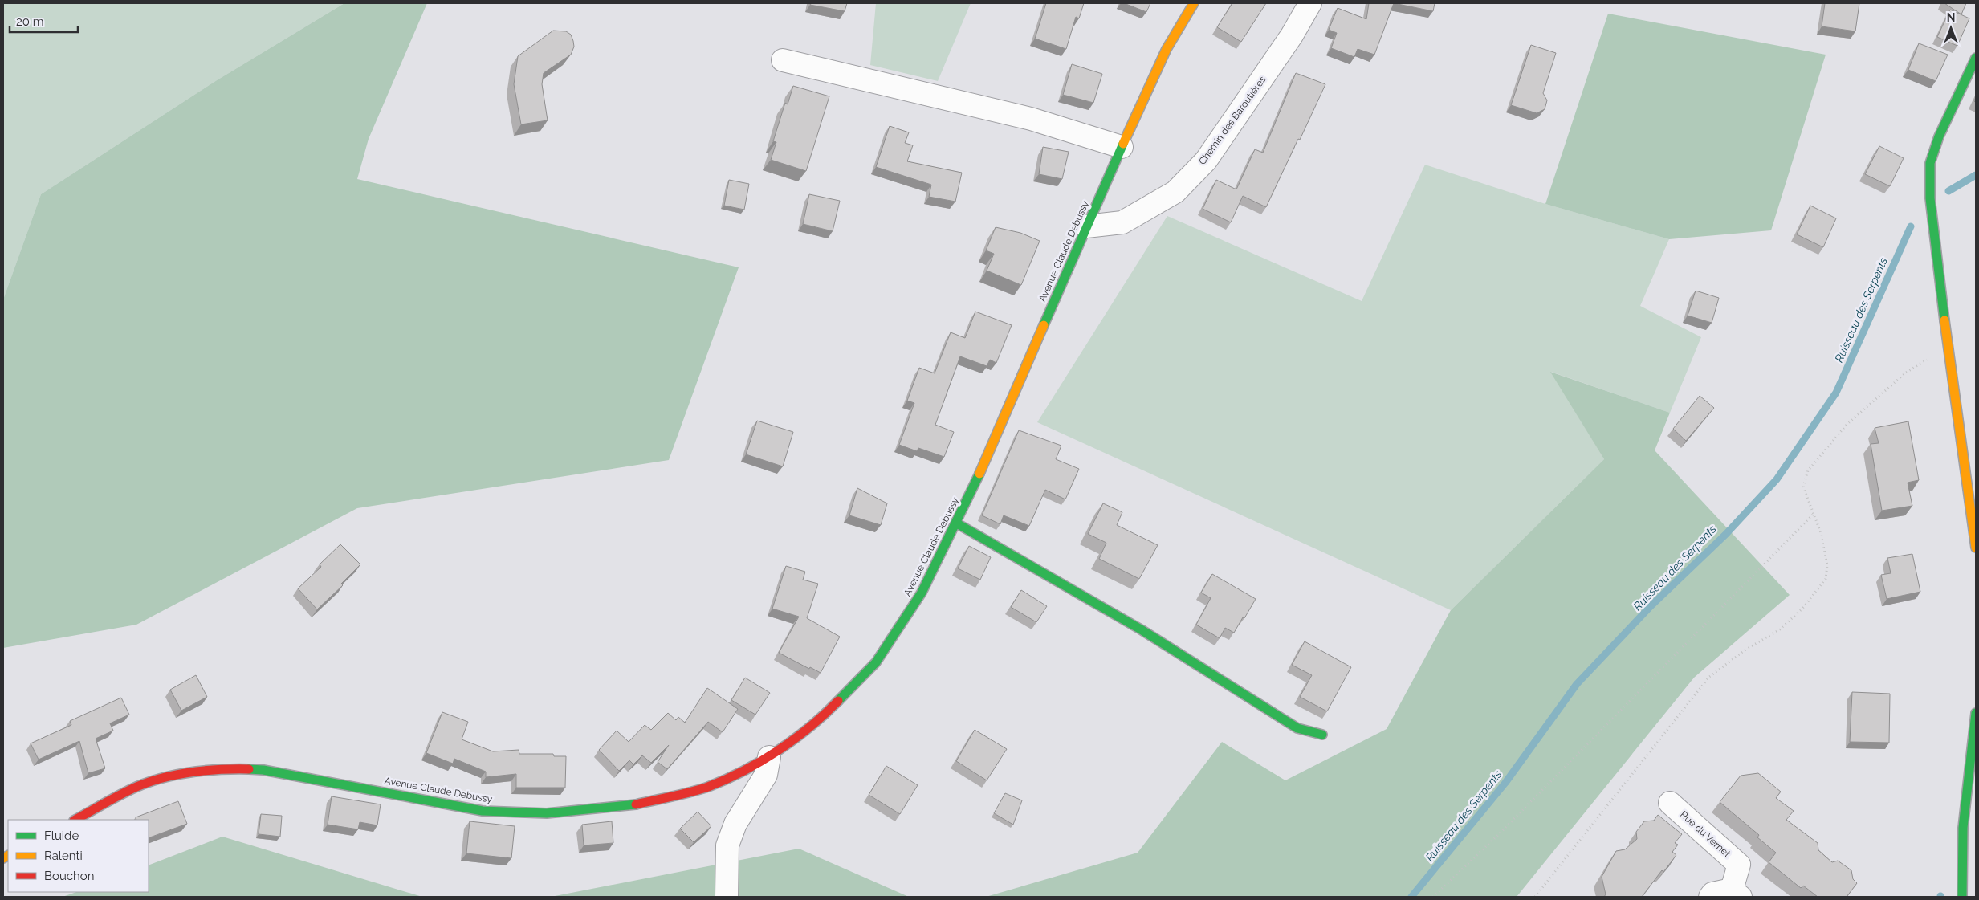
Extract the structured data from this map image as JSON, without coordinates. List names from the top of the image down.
{
  "streets": {
    "main road": ["Avenue Claude Debussy"],
    "street": ["Chemin des Baroutières", "Rue du Vernet"]
  },
  "crossings": [
    ["Chemin des Baroutières", "Avenue Claude Debussy"]
  ],
  "water": ["Ruisseau des Serpents"],
  "legend": ["Fluide", "Ralenti", "Bouchon"],
  "scale_bar": "20 m",
  "north": "top"
}
